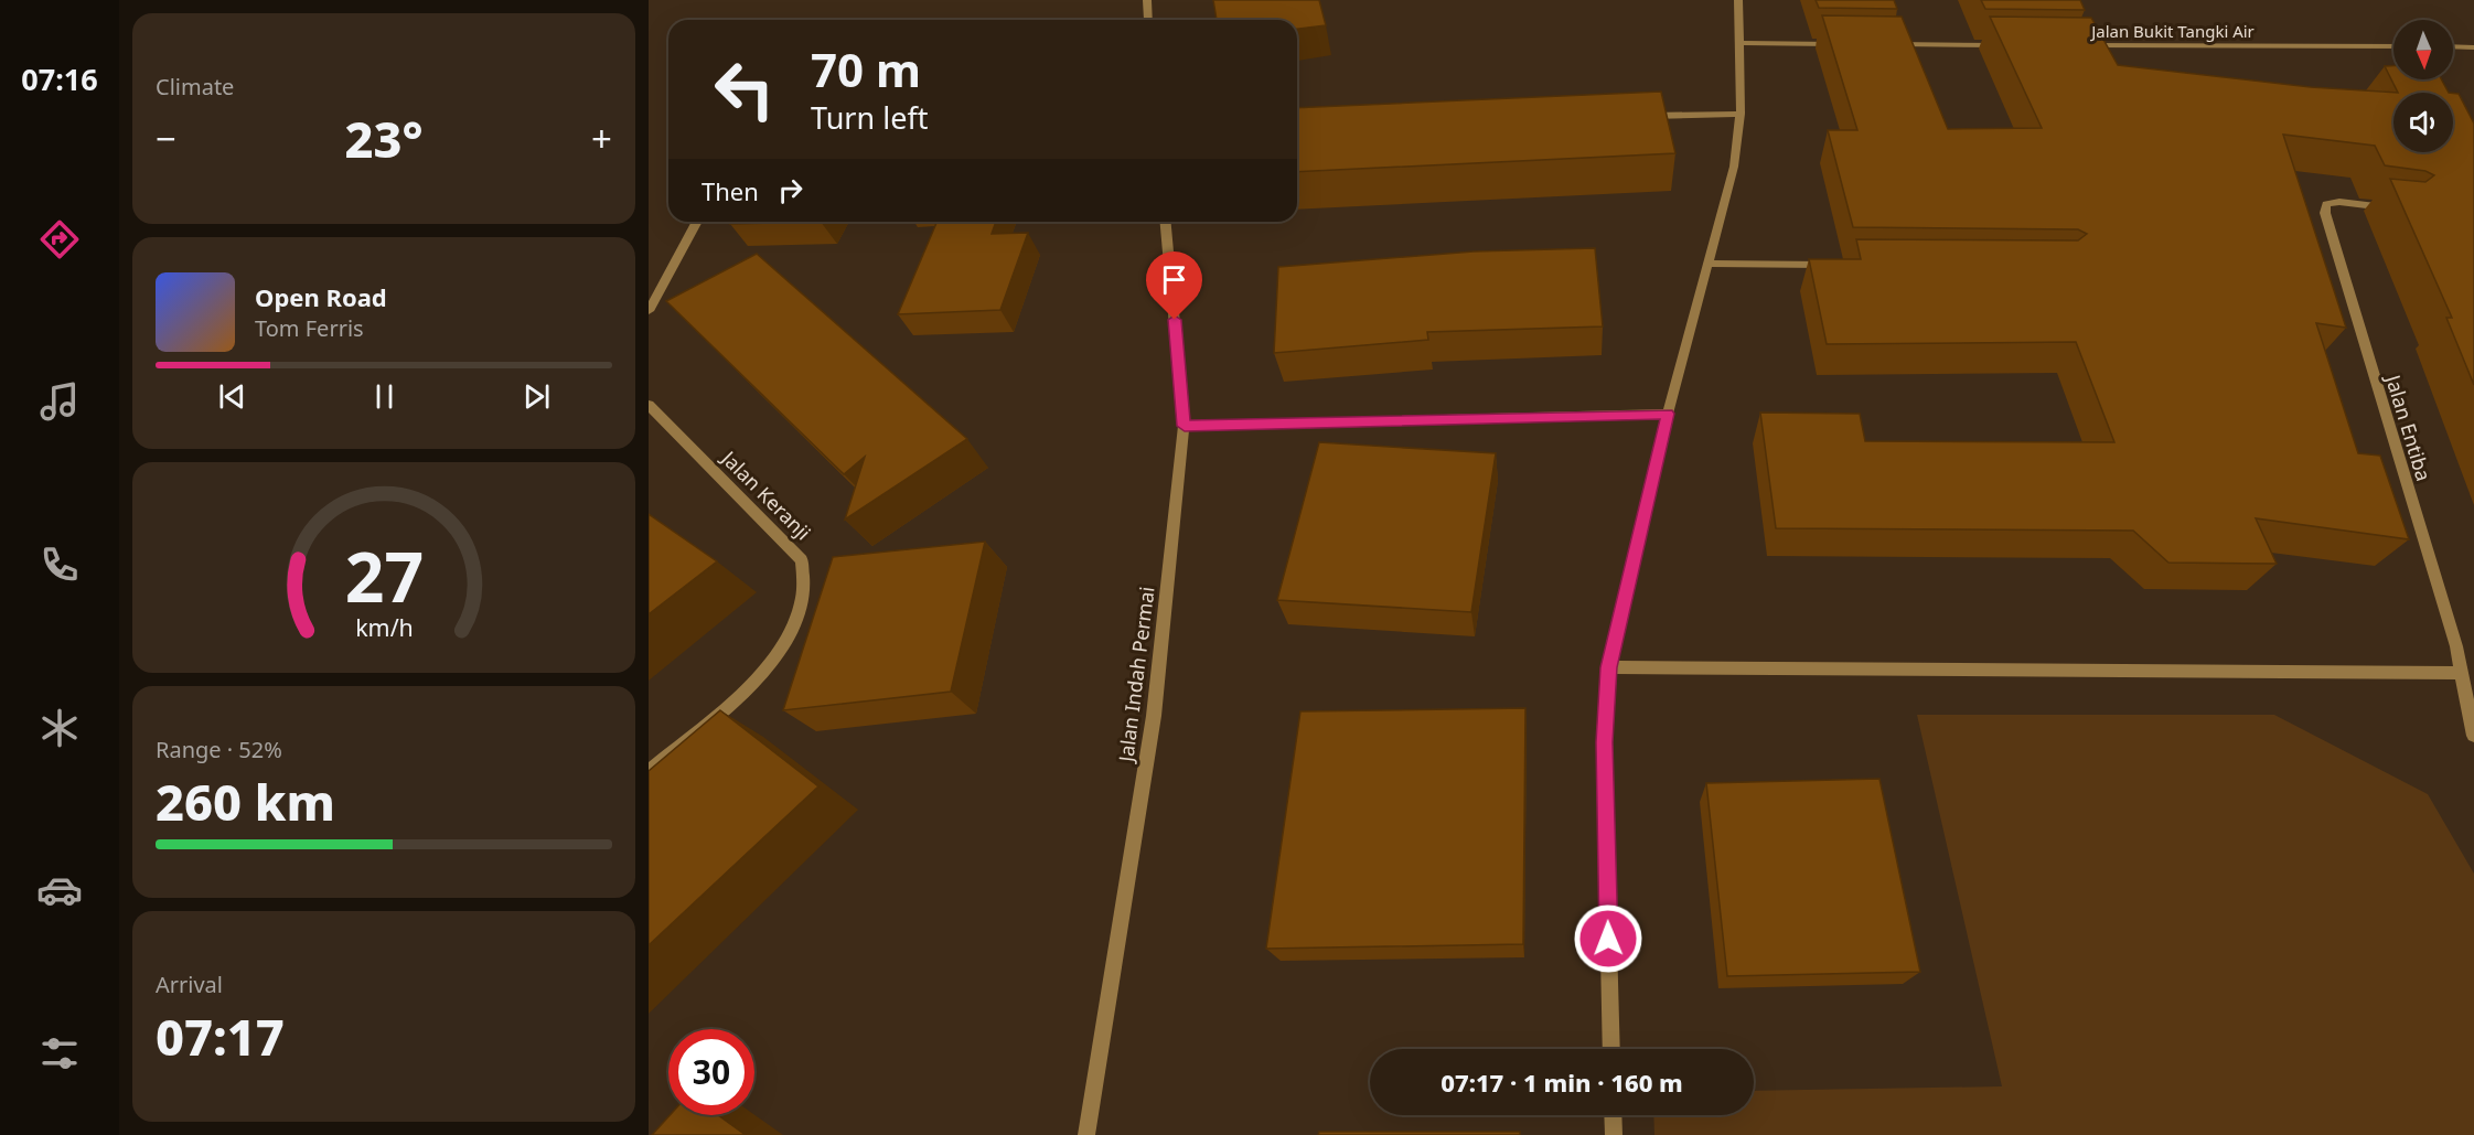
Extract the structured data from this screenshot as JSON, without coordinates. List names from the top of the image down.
{
  "streets": {
    "street": [
      "Jalan Bukit Tangki Air",
      "Jalan Entiba",
      "Jalan Keranji",
      "Jalan Indah Permai"
    ]
  },
  "north": "bottom",
  "page": {
    "tabs": "07:16",
    "tile": [
      "Climate",
      ["Range · 52%", "260 km"],
      ["Arrival", "07:17"]
    ],
    "turn": ["70 m", "Turn left"],
    "heat": ["−", "23°", "+"],
    "then": "Then",
    "song": ["Open Road", "Tom Ferris"],
    "limit": "30",
    "trip": "07:17 · 1 min · 160 m",
    "gauge": ["27", "km/h"]
  }
}
